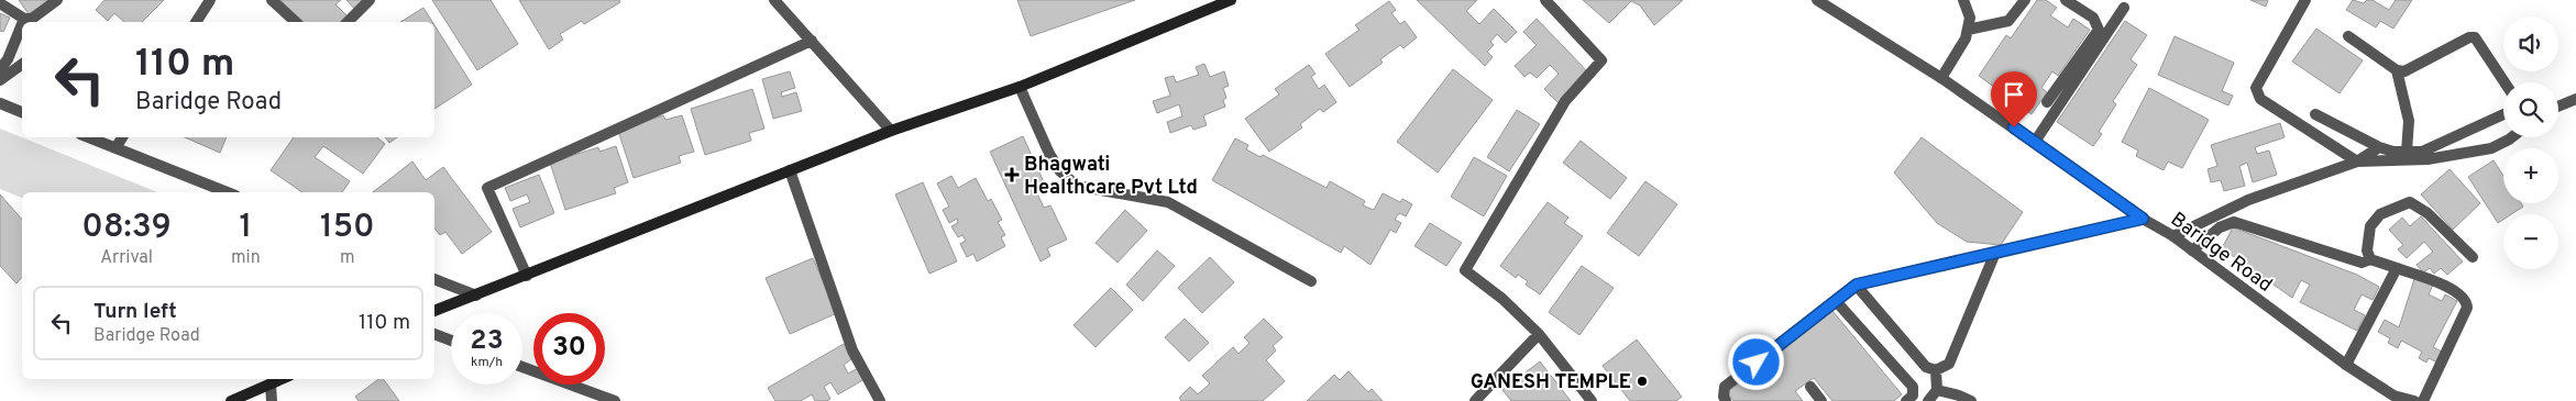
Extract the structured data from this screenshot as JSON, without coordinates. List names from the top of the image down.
{
  "streets": {
    "street": ["Baridge Road"]
  },
  "places": {
    "health": ["Bhagwati Healthcare Pvt Ltd"],
    "other": ["GANESH TEMPLE"]
  },
  "page": {
    "map_buttons": ["+", "−"],
    "turn": ["110 m", "Baridge Road"],
    "eta": [
      "08:39",
      "Arrival",
      "1",
      "min",
      "150",
      "m"
    ],
    "list": [
      {
        "name": "Turn left",
        "note": "Baridge Road",
        "value": "110 m"
      }
    ],
    "speed": "23 km/h",
    "limit": "30"
  }
}
